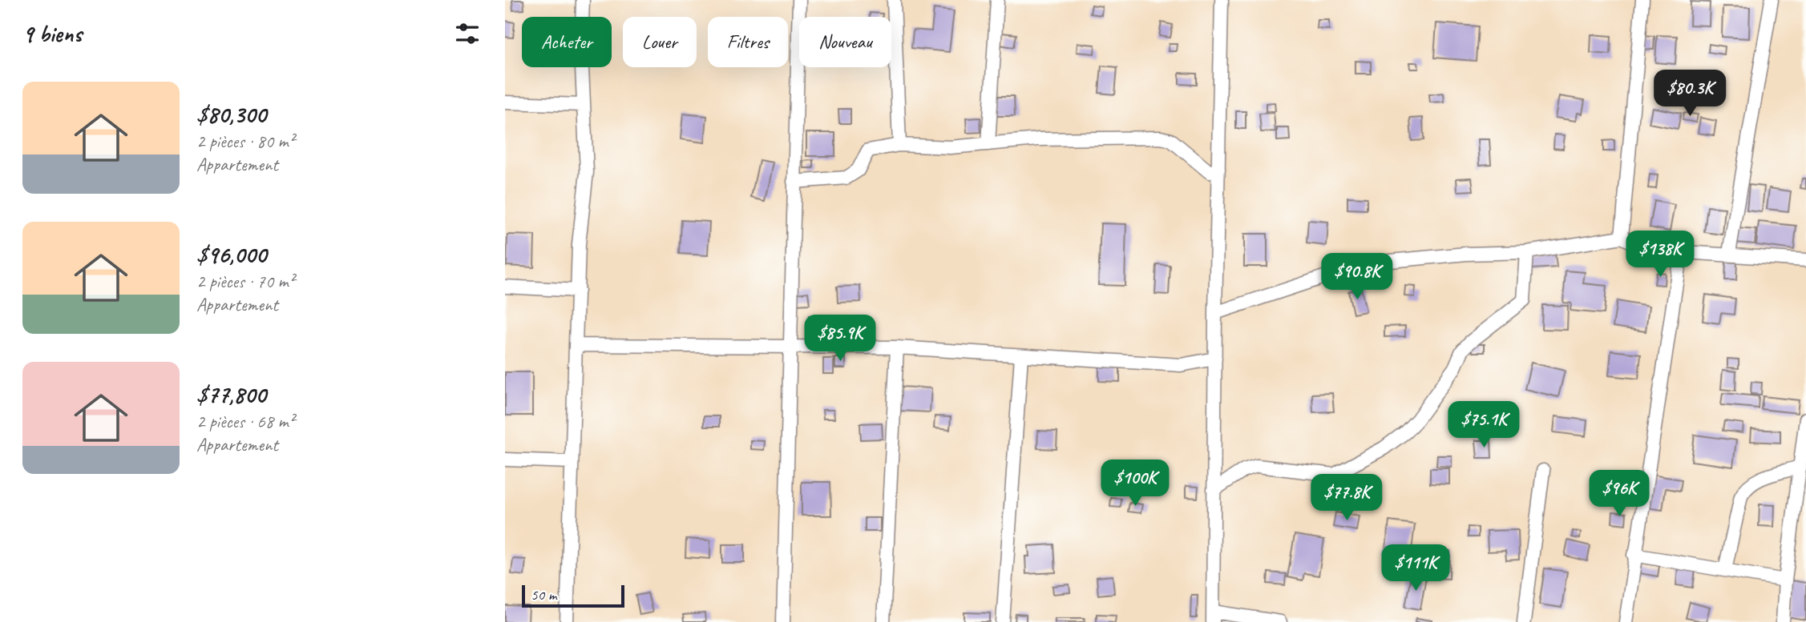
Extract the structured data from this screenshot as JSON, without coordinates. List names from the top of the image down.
{
  "scale_bar": "50 m",
  "page": {
    "heading": "9 biens",
    "chip": [
      "Acheter",
      "Louer",
      "Filtres",
      "Nouveau"
    ],
    "list": [
      {
        "name": "$80,300",
        "note": "2 pièces · 80 m² · Appartement"
      },
      {
        "name": "$96,000",
        "note": "2 pièces · 70 m² · Appartement"
      },
      {
        "name": "$77,800",
        "note": "2 pièces · 68 m² · Appartement"
      }
    ],
    "price": [
      "$80.3K",
      "$138K",
      "$90.8K",
      "$85.9K",
      "$75.1K",
      "$100K",
      "$96K",
      "$77.8K",
      "$111K"
    ],
    "scale": "50 m"
  }
}
